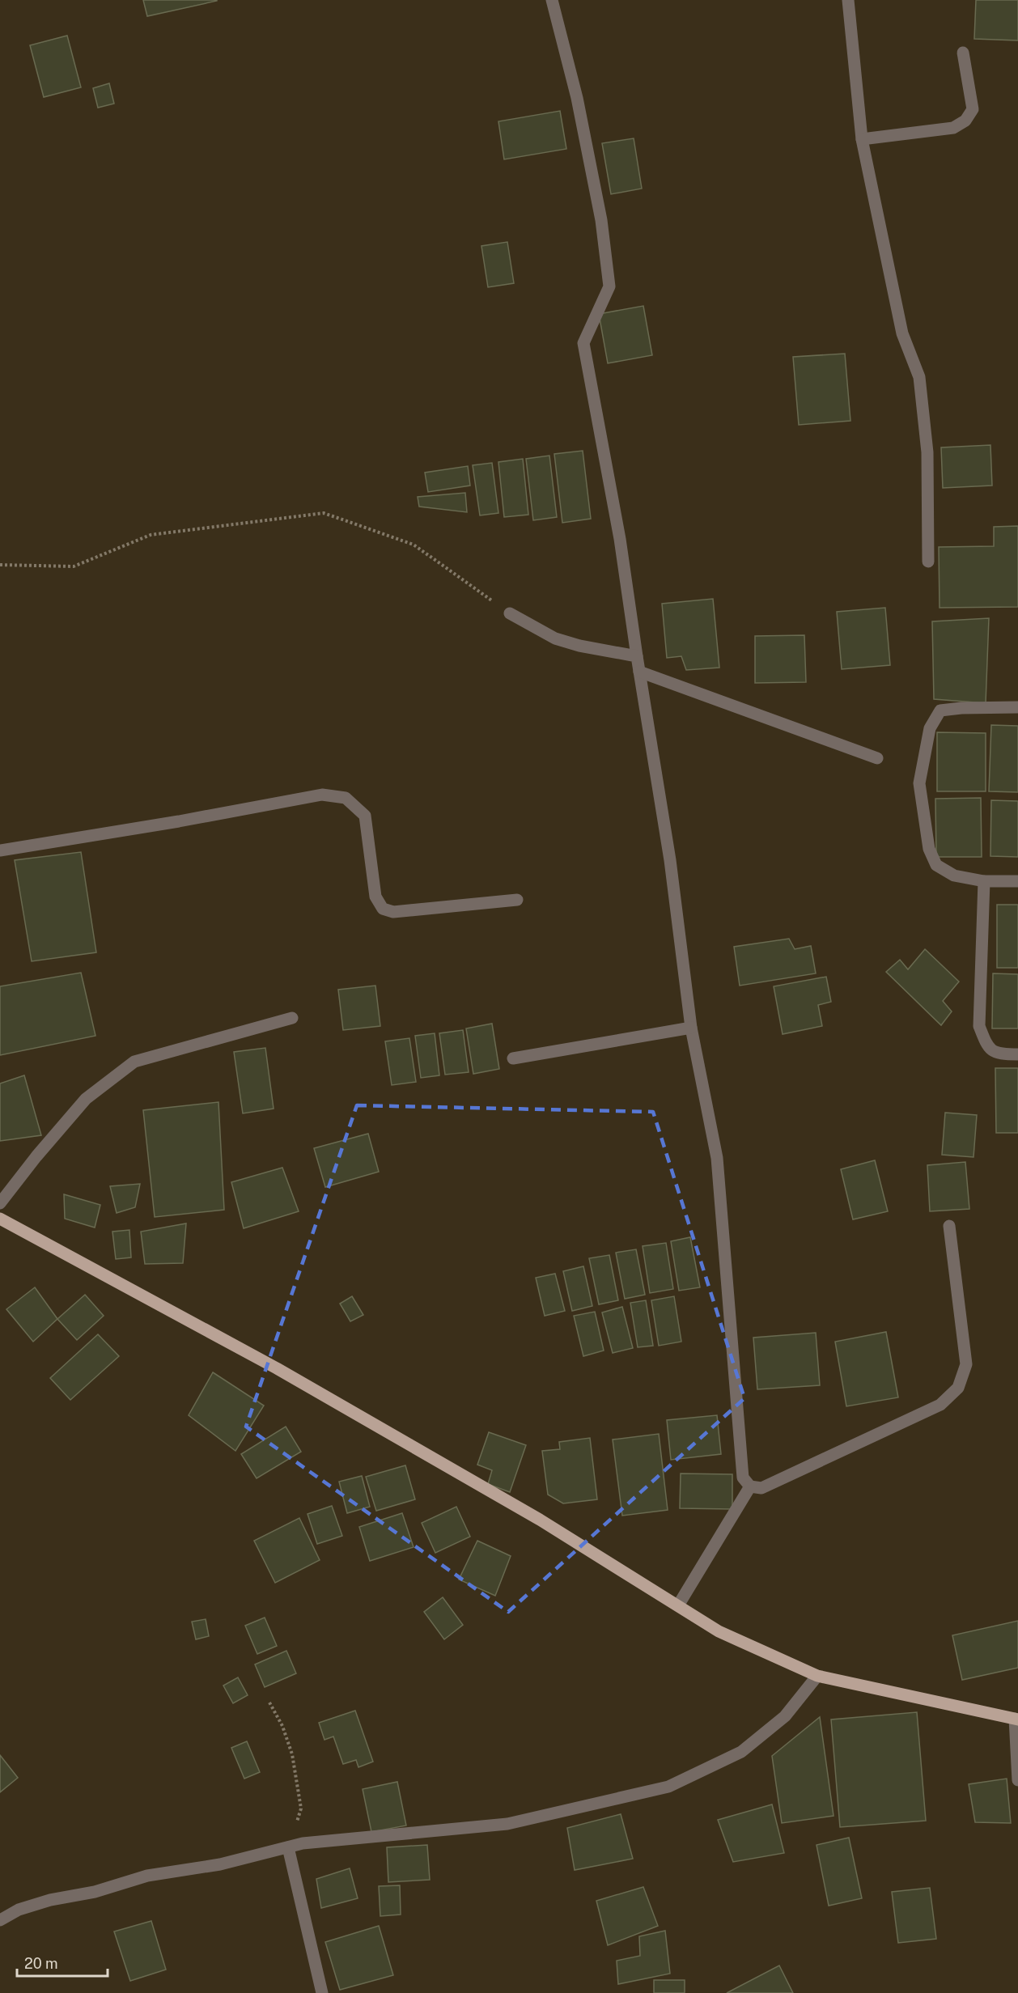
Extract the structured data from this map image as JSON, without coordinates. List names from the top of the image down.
{
  "scale_bar": "20 m"
}
